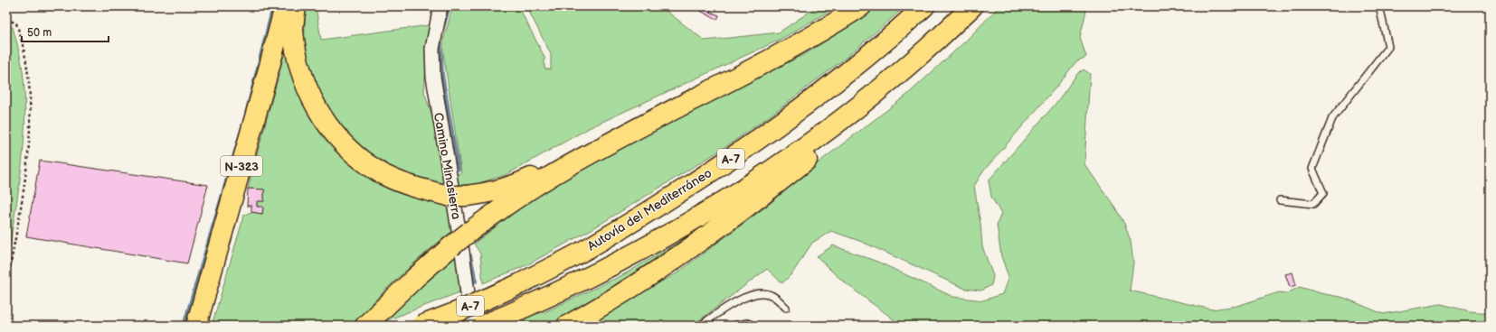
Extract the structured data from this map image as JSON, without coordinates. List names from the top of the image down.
{
  "streets": {
    "highway": ["A-7", "N-323", "Autovía del Mediterráneo"],
    "street": ["Camino Minasierra"]
  },
  "scale_bar": "50 m"
}
